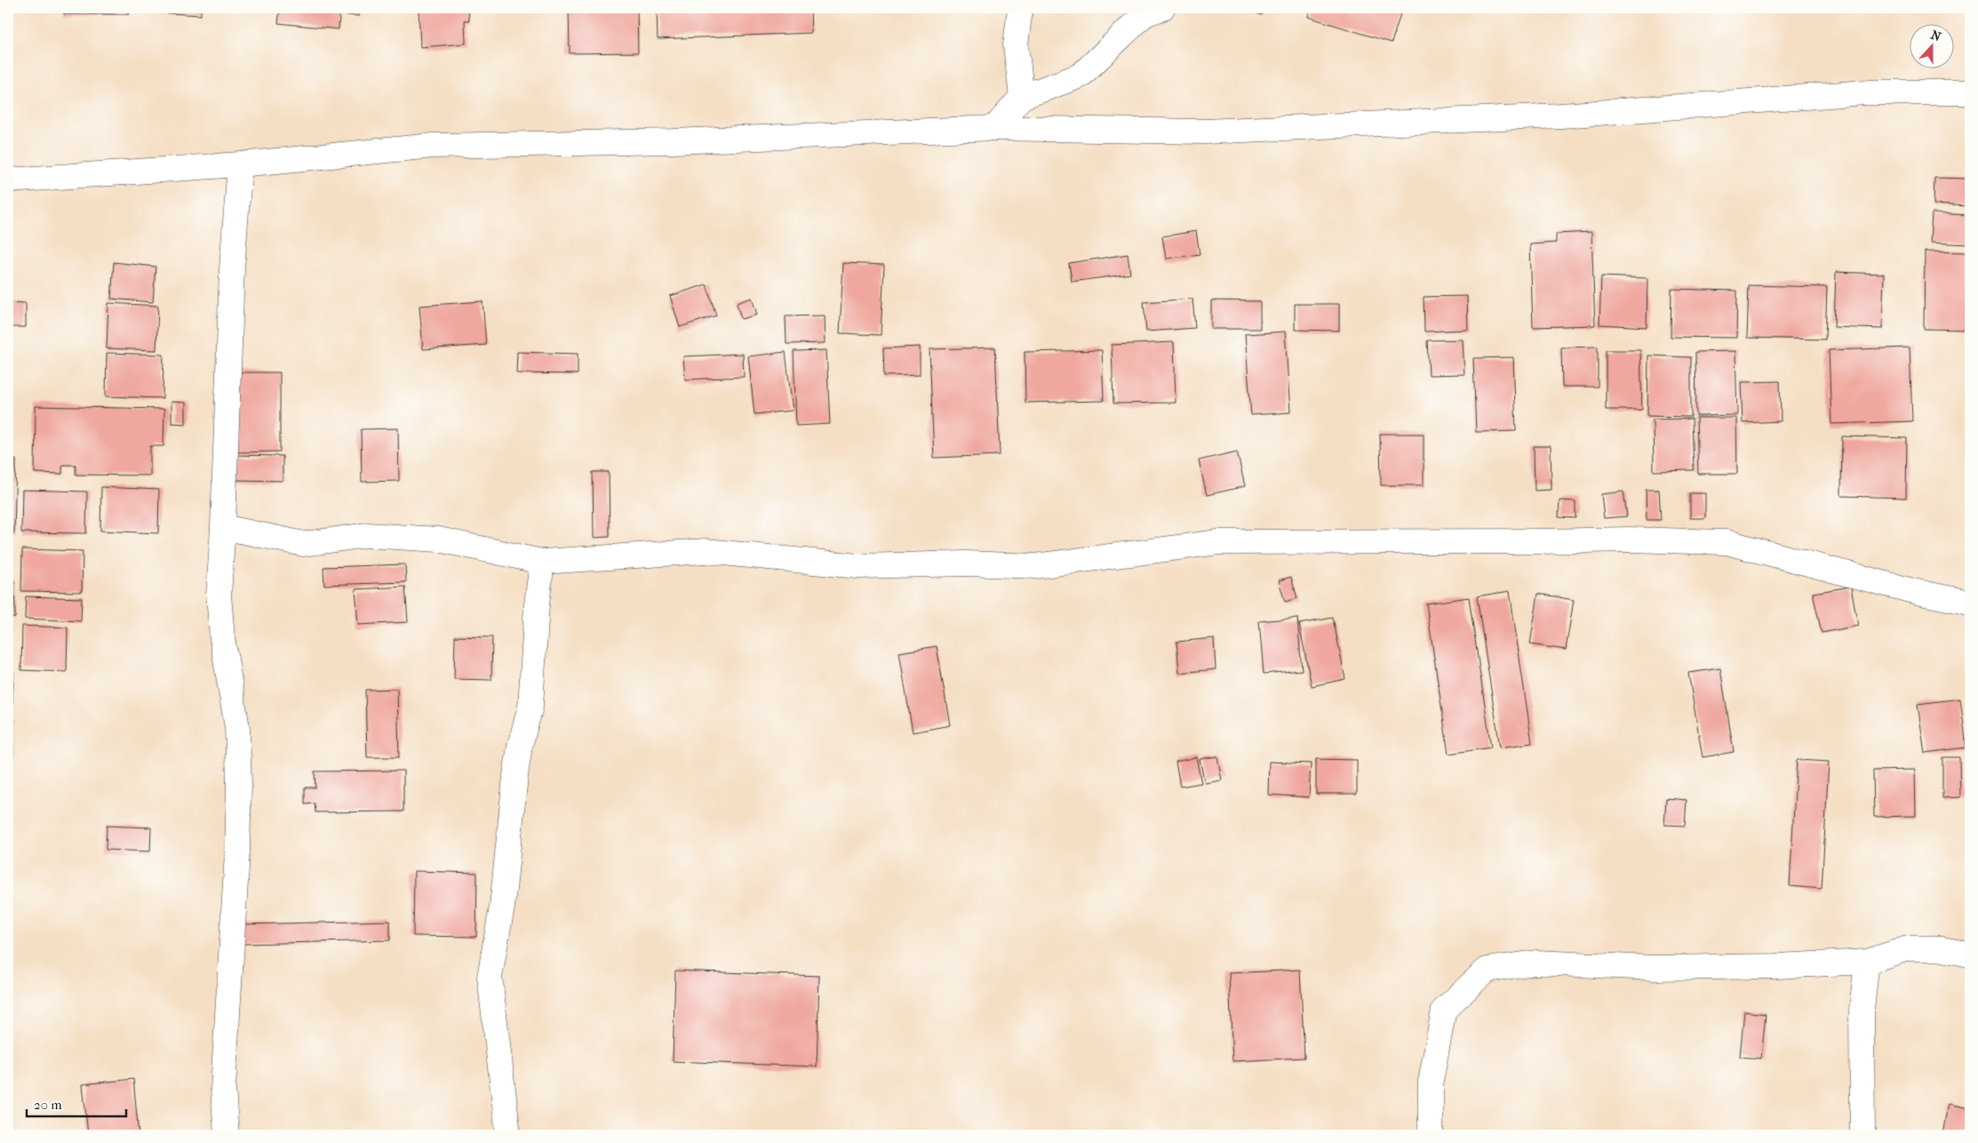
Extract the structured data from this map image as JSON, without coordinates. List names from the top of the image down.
{
  "scale_bar": "20 m",
  "north": "top"
}
